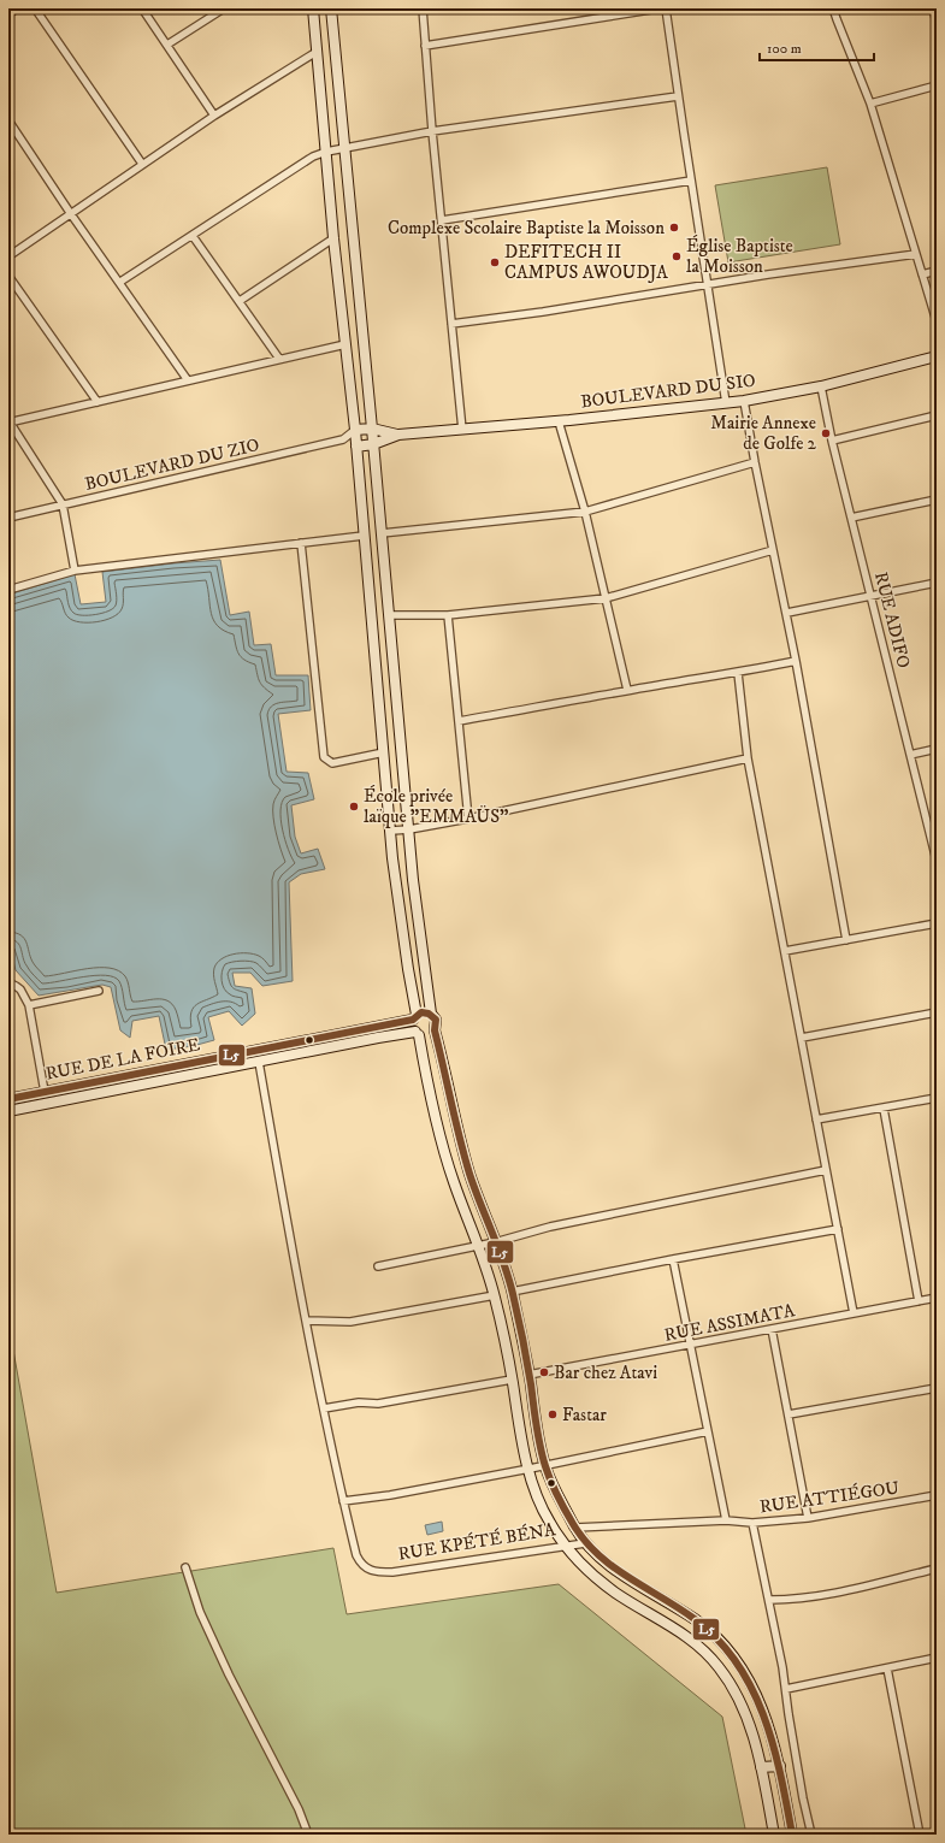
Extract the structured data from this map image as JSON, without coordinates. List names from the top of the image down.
{
  "streets": {
    "main road": ["BOULEVARD DU SIO", "RUE DE LA FOIRE"],
    "street": [
      "BOULEVARD DU ZIO",
      "RUE ADIFO",
      "RUE ASSIMATA",
      "RUE ATTIÉGOU",
      "RUE KPÉTÉ BÉNA"
    ]
  },
  "crossings": [
    ["BOULEVARD DU SIO", "BOULEVARD DU ZIO"],
    ["BOULEVARD DU SIO", "RUE ADIFO"]
  ],
  "places": [
    "Complexe Scolaire Baptiste la Moisson",
    "Église Baptiste la Moisson",
    "DEFITECH II CAMPUS AWOUDJA",
    "Mairie Annexe de Golfe 2",
    "École privée laïque \"EMMAÜS\"",
    "Bar chez Atavi",
    "Fastar"
  ],
  "lines": ["transit line L5"],
  "scale_bar": "100 m"
}
